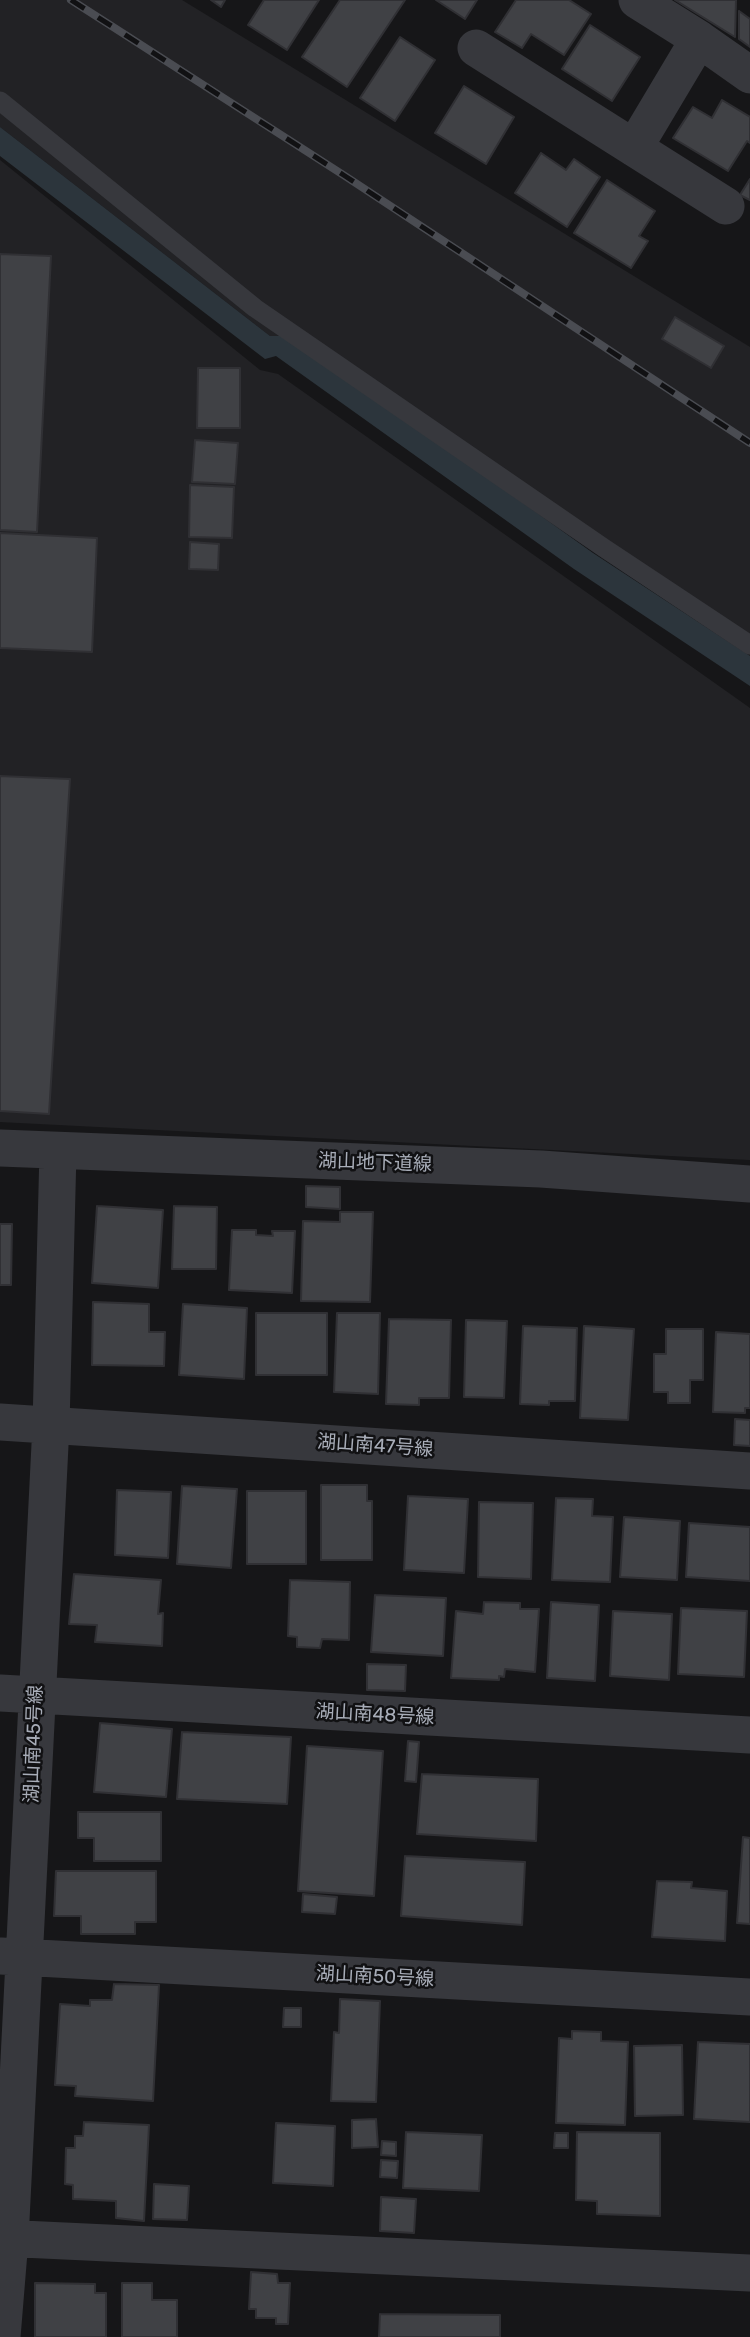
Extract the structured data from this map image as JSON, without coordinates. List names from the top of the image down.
{
  "streets": {
    "street": [
      "湖山地下道線",
      "湖山南47号線",
      "湖山南48号線",
      "湖山南45号線",
      "湖山南50号線"
    ]
  },
  "crossings": [
    ["湖山地下道線", "湖山南45号線"],
    ["湖山南47号線", "湖山南45号線"],
    ["湖山南48号線", "湖山南45号線"],
    ["湖山南45号線", "湖山南50号線"]
  ]
}
